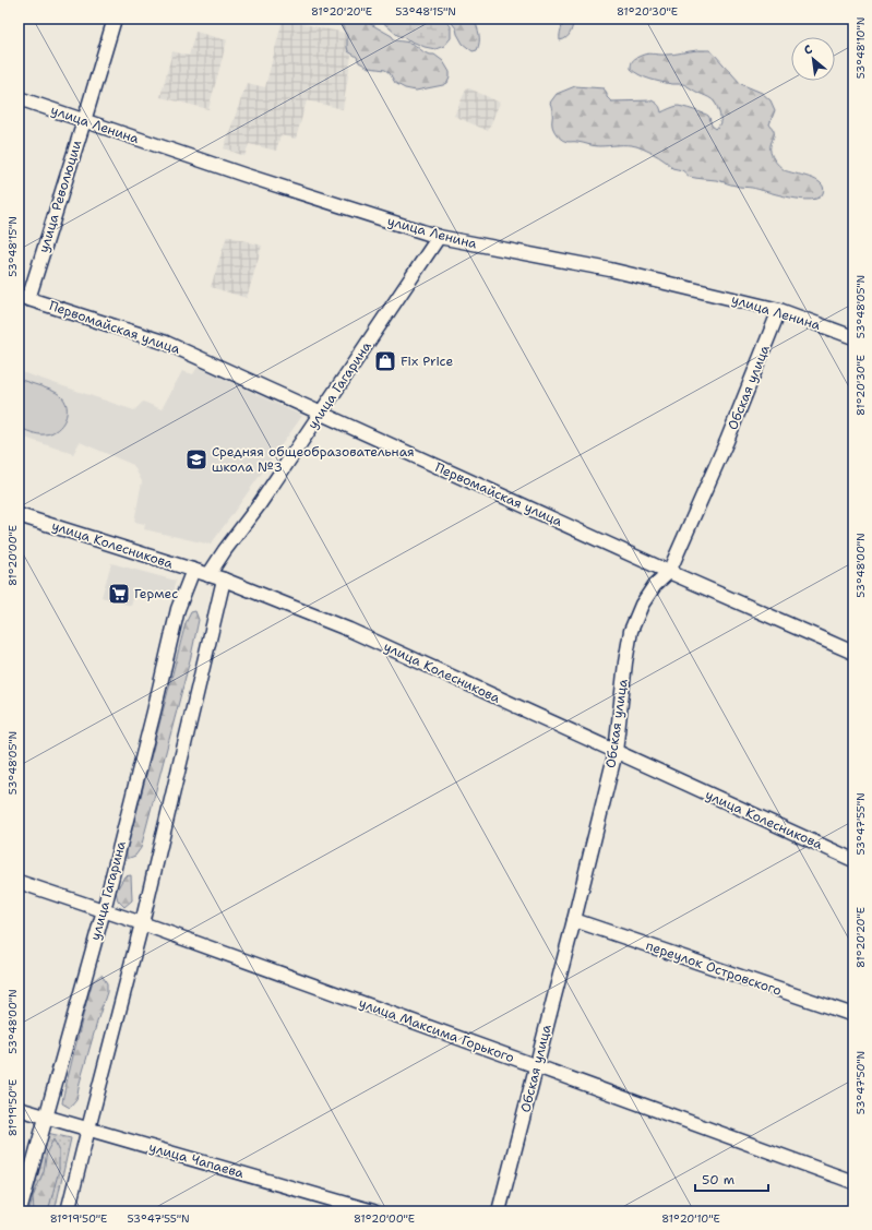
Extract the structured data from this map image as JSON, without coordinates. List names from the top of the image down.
{
  "streets": {
    "street": [
      "улица Ленина",
      "улица Революции",
      "Первомайская улица",
      "улица Гагарина",
      "Обская улица",
      "улица Колесникова",
      "переулок Островского",
      "улица Максима Горького",
      "улица Чапаева"
    ]
  },
  "crossings": [
    ["улица Ленина", "улица Революции"],
    ["улица Ленина", "улица Гагарина"],
    ["улица Ленина", "Обская улица"],
    ["улица Революции", "Первомайская улица"],
    ["Первомайская улица", "улица Гагарина"],
    ["Первомайская улица", "Обская улица"],
    ["улица Гагарина", "улица Колесникова"],
    ["улица Гагарина", "улица Максима Горького"],
    ["улица Гагарина", "улица Чапаева"],
    ["Обская улица", "улица Колесникова"],
    ["Обская улица", "переулок Островского"],
    ["Обская улица", "улица Максима Горького"]
  ],
  "places": {
    "shop": ["Fix Price"],
    "school or university": ["Средняя общеобразовательная школа №3"],
    "supermarket": ["Гермес"]
  },
  "scale_bar": "50 m",
  "north": "top left",
  "coordinates": [
    "81°20'20\"E",
    "53°48'15\"N",
    "81°20'30\"E",
    "53°48'10\"N",
    "53°48'05\"N",
    "81°20'00\"E",
    "53°48'00\"N",
    "53°47'55\"N",
    "53°47'50\"N",
    "81°19'50\"E",
    "81°20'10\"E"
  ]
}
